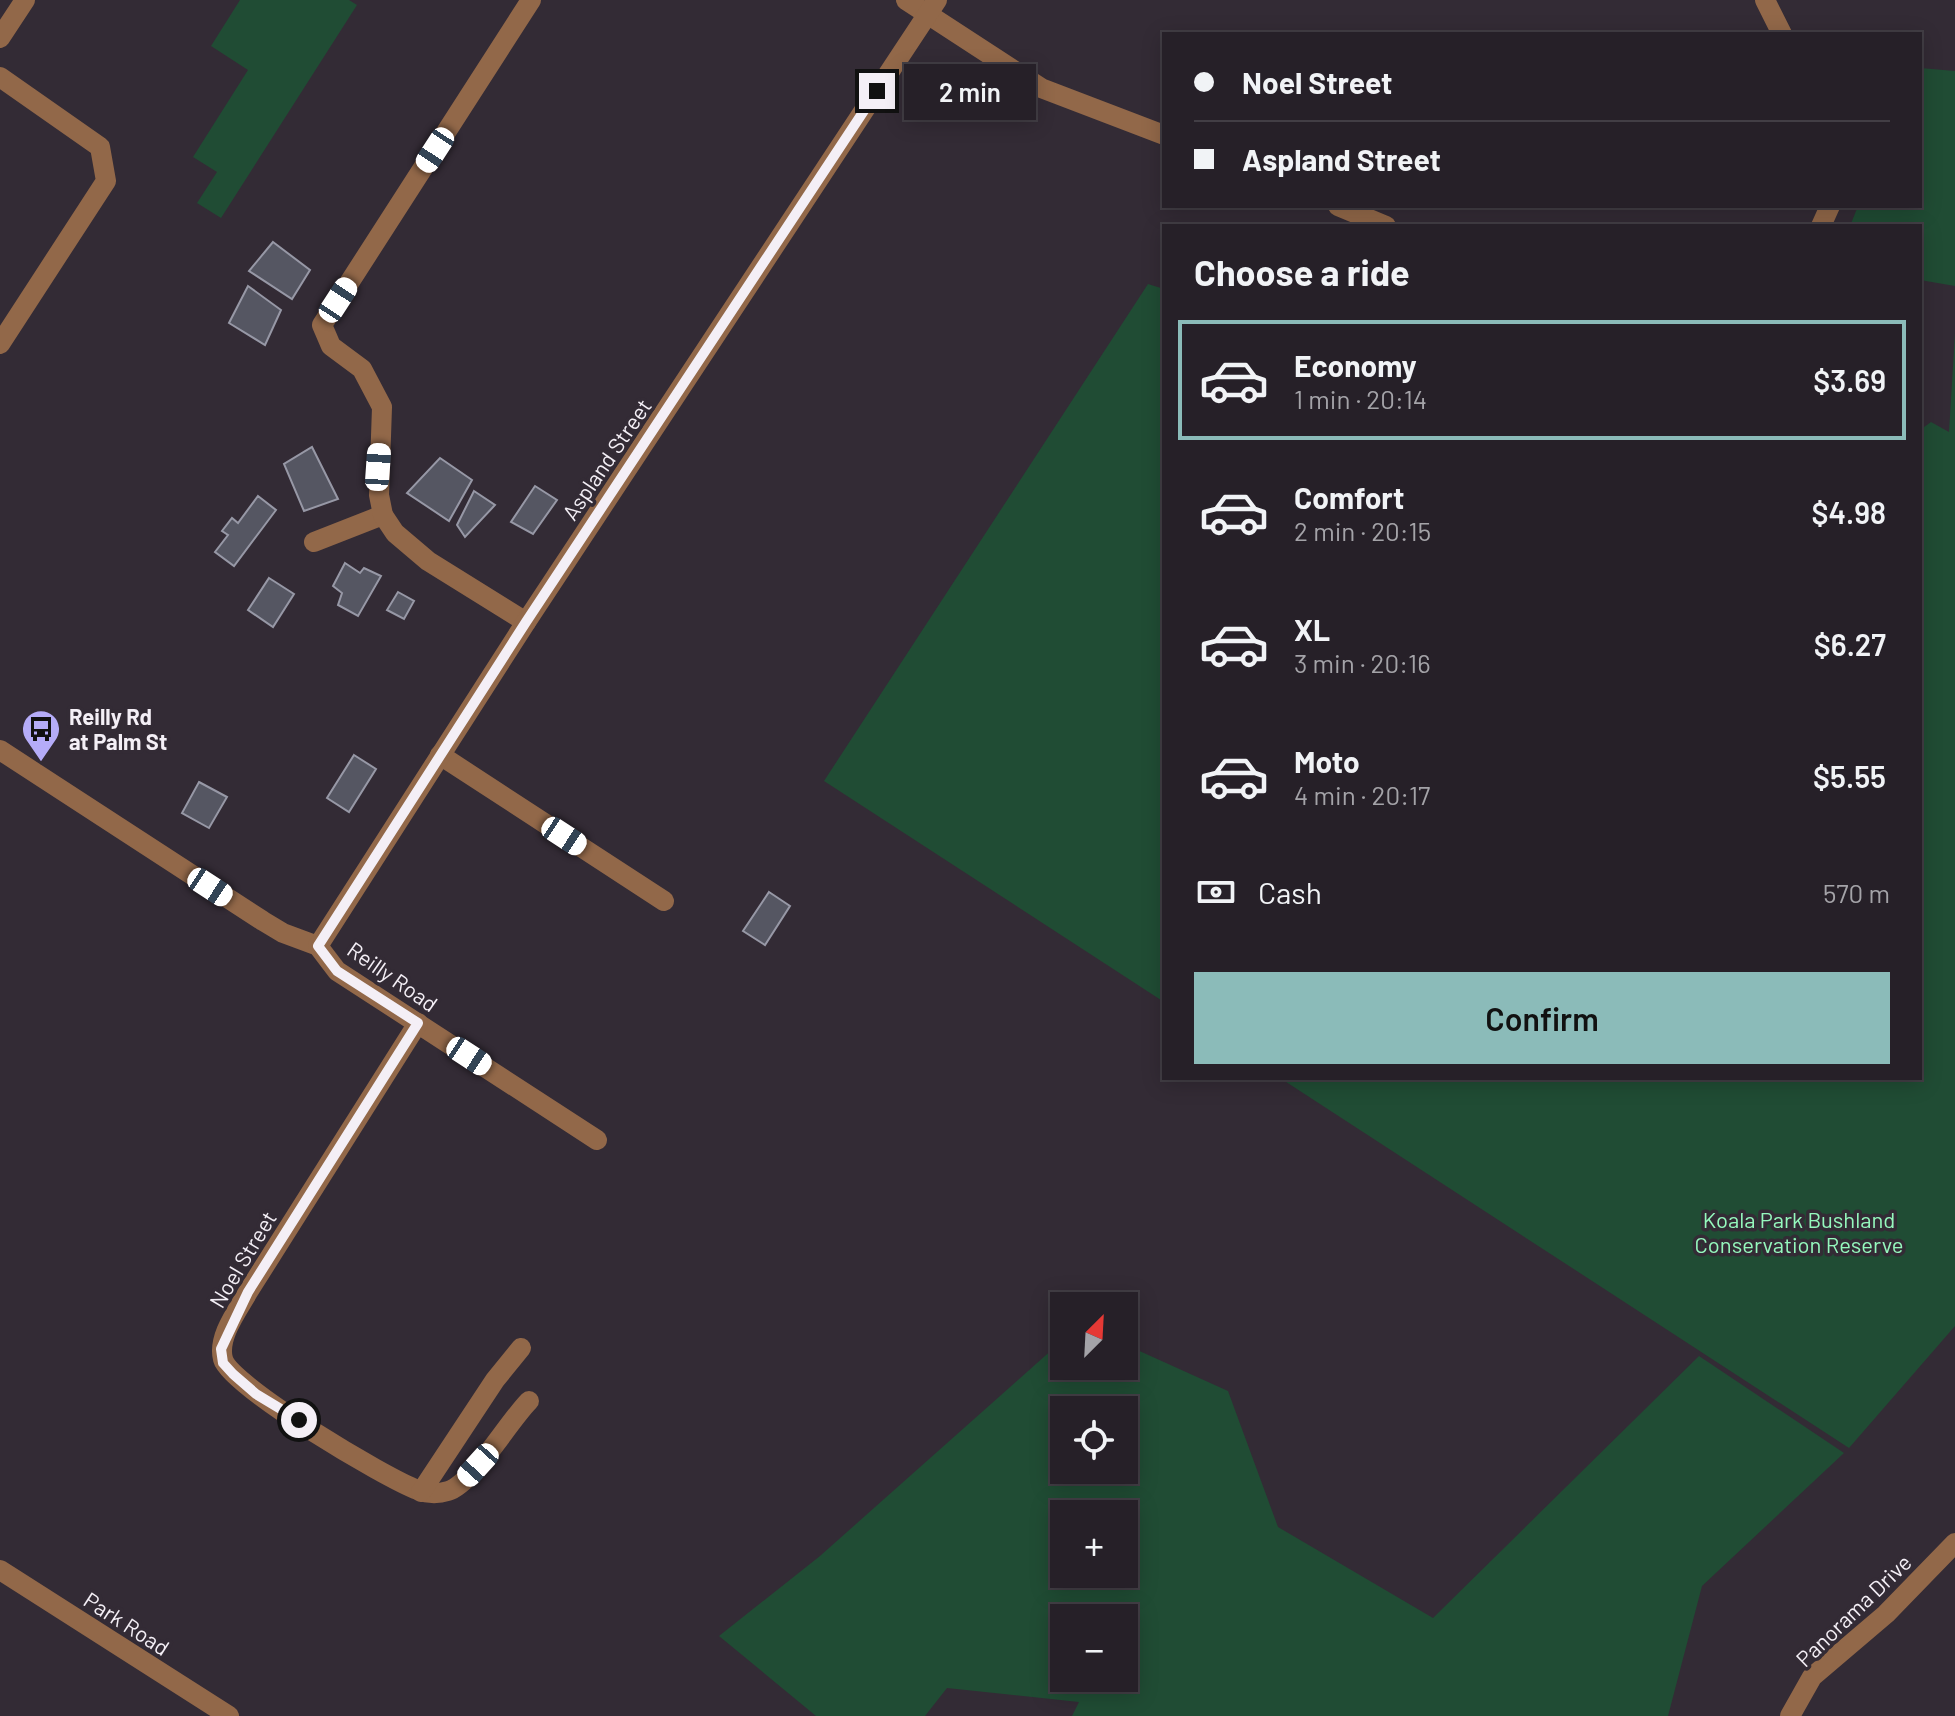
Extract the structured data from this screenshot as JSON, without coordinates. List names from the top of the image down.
{
  "streets": {
    "street": [
      "Aspland Street",
      "Reilly Road",
      "Noel Street",
      "Panorama Drive",
      "Park Road"
    ]
  },
  "crossings": [
    ["Aspland Street", "Reilly Road"],
    ["Reilly Road", "Noel Street"]
  ],
  "parks": ["Koala Park Bushland Conservation Reserve"],
  "places": {
    "bus stop": ["Reilly Rd at Palm St"]
  },
  "north": "top right",
  "page": {
    "banner": ["Noel Street", "Aspland Street"],
    "bubble": "2 min",
    "heading": "Choose a ride",
    "list": [
      {
        "name": "Economy",
        "note": "1 min · 20:14",
        "value": "$3.69"
      },
      {
        "name": "Comfort",
        "note": "2 min · 20:15",
        "value": "$4.98"
      },
      {
        "name": "XL",
        "note": "3 min · 20:16",
        "value": "$6.27"
      },
      {
        "name": "Moto",
        "note": "4 min · 20:17",
        "value": "$5.55"
      }
    ],
    "pay": ["Cash", "570 m"],
    "buttons": "Confirm",
    "map_buttons": ["+", "−"]
  }
}
